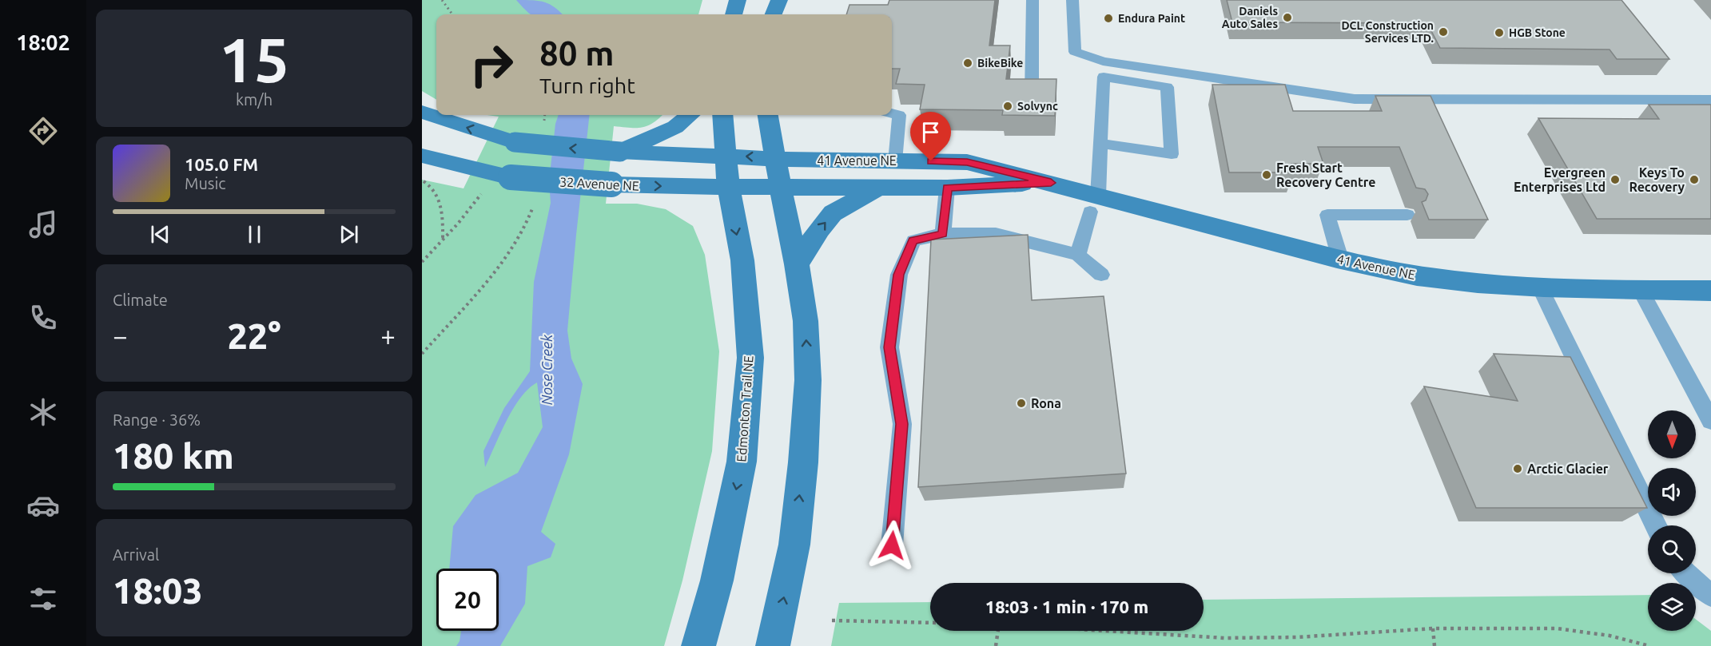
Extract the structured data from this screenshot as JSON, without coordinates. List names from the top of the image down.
{
  "streets": {
    "main road": ["41 Avenue NE", "32 Avenue NE", "Edmonton Trail NE"]
  },
  "crossings": [
    ["41 Avenue NE", "32 Avenue NE"],
    ["32 Avenue NE", "Edmonton Trail NE"]
  ],
  "water": ["Nose Creek"],
  "places": [
    "Daniels Auto Sales",
    "Endura Paint",
    "DCL Construction Services LTD.",
    "HGB Stone",
    "BikeBike",
    "Solvync",
    "Fresh Start Recovery Centre",
    "Evergreen Enterprises Ltd",
    "Keys To Recovery",
    "Rona",
    "Arctic Glacier"
  ],
  "north": "bottom",
  "page": {
    "tabs": "18:02",
    "tile": [
      ["15", "km/h"],
      "Climate",
      ["Range · 36%", "180 km"],
      ["Arrival", "18:03"]
    ],
    "turn": ["80 m", "Turn right"],
    "song": ["105.0 FM", "Music"],
    "heat": ["−", "22°", "+"],
    "limit": "20",
    "trip": "18:03 · 1 min · 170 m"
  }
}
